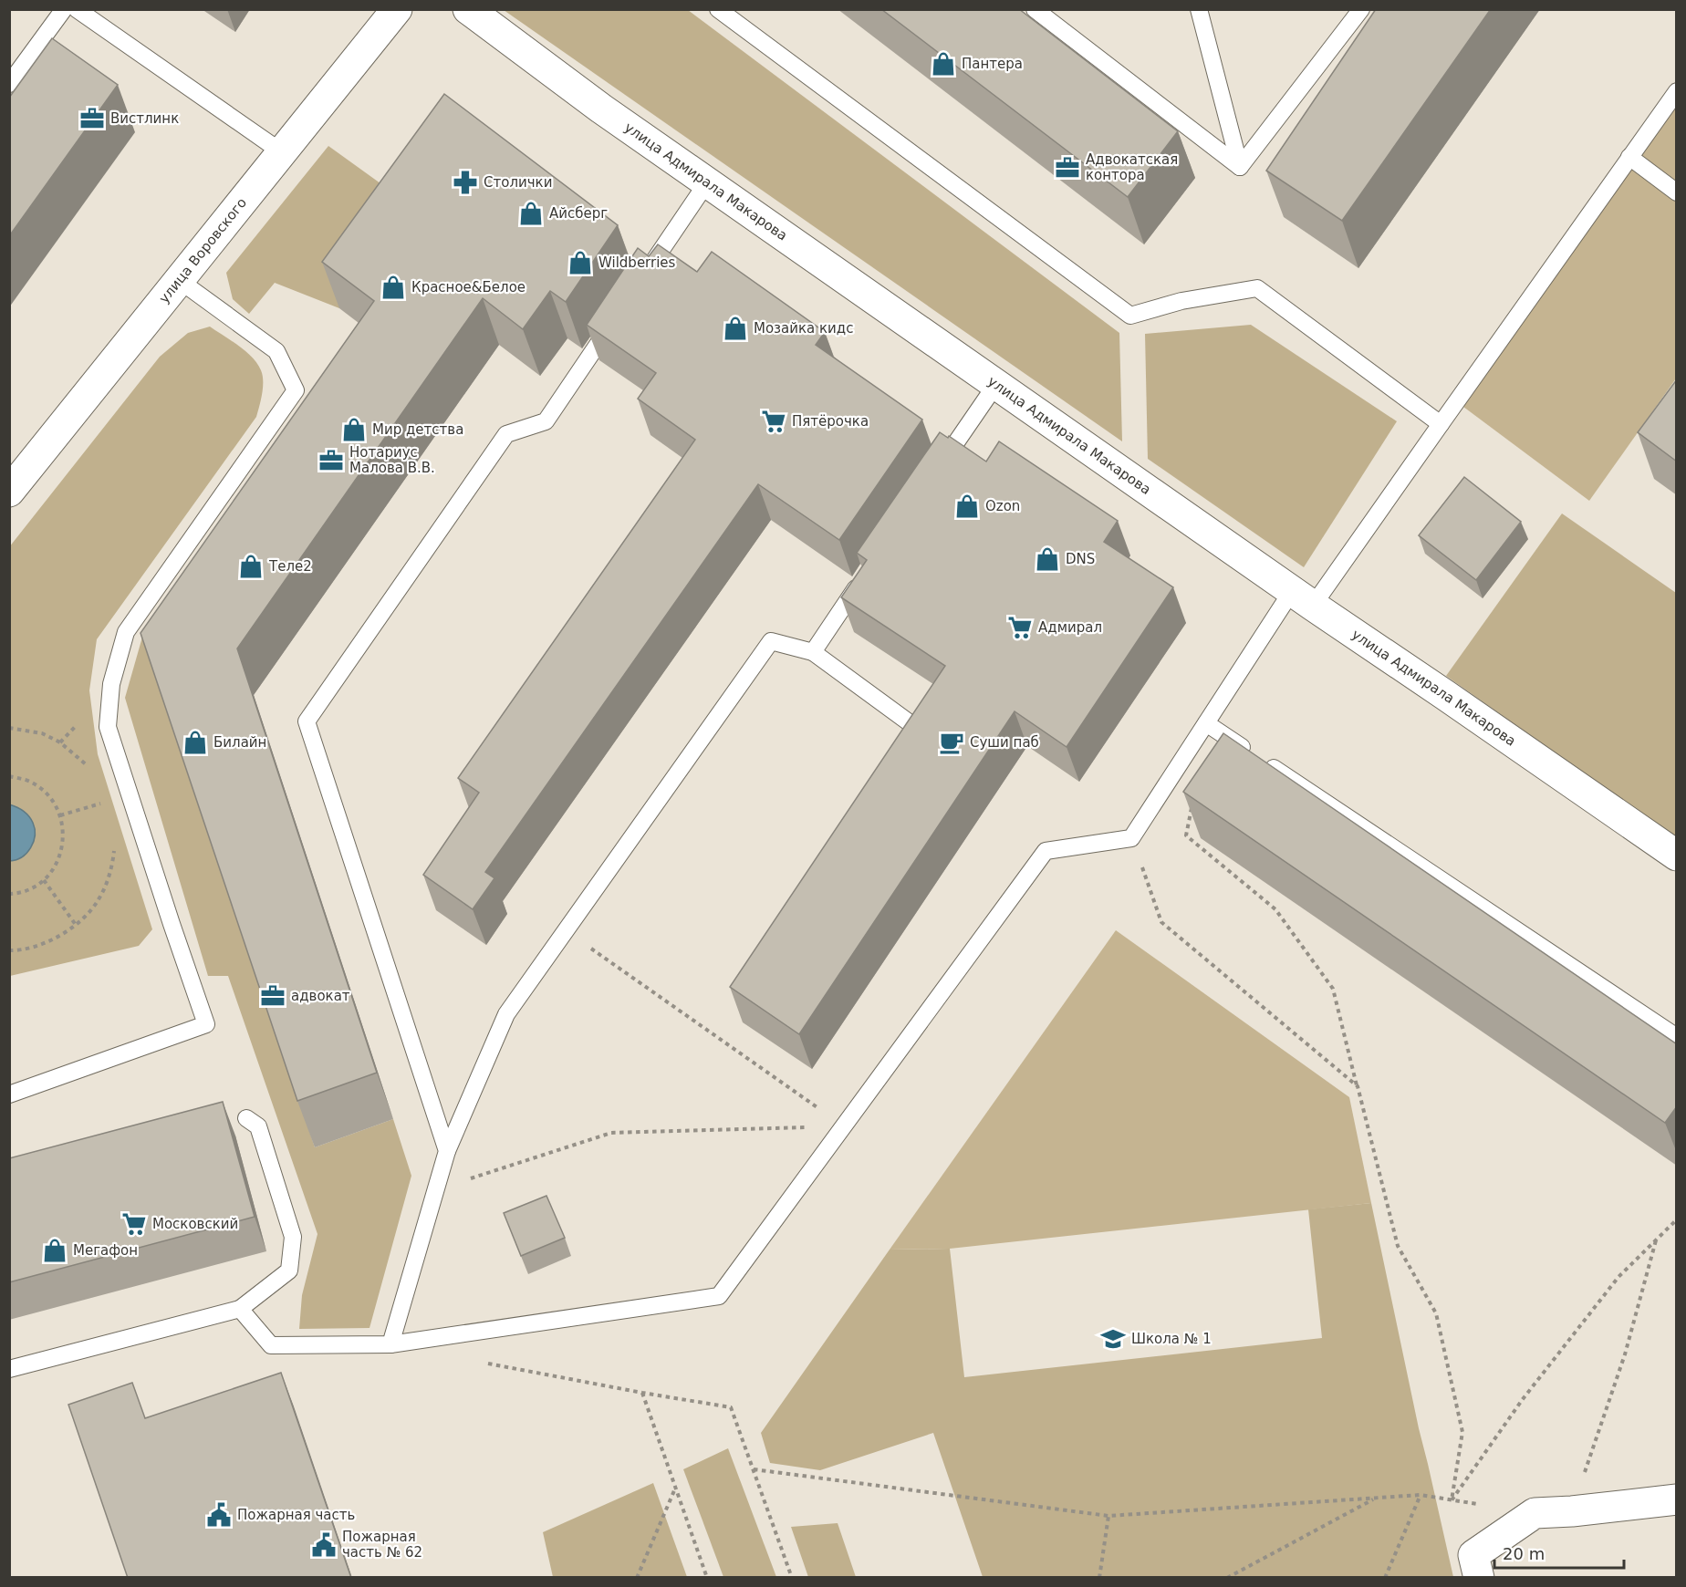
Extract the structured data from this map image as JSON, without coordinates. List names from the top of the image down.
{
  "streets": {
    "street": ["улица Адмирала Макарова", "улица Воровского"]
  },
  "places": {
    "shop": [
      "Пантера",
      "Айсберг",
      "Wildberries",
      "Красное&Белое",
      "Мозайка кидс",
      "Мир детства",
      "Ozon",
      "DNS",
      "Теле2",
      "Билайн",
      "Мегафон"
    ],
    "office": [
      "Вистлинк",
      "Адвокатская контора",
      "Нотариус Малова В.В.",
      "адвокат"
    ],
    "pharmacy": ["Столички"],
    "supermarket": ["Пятёрочка", "Адмирал", "Московский"],
    "cafe": ["Суши паб"],
    "school or university": ["Школа № 1"],
    "public building": ["Пожарная часть", "Пожарная часть № 62"]
  },
  "scale_bar": "20 m"
}
